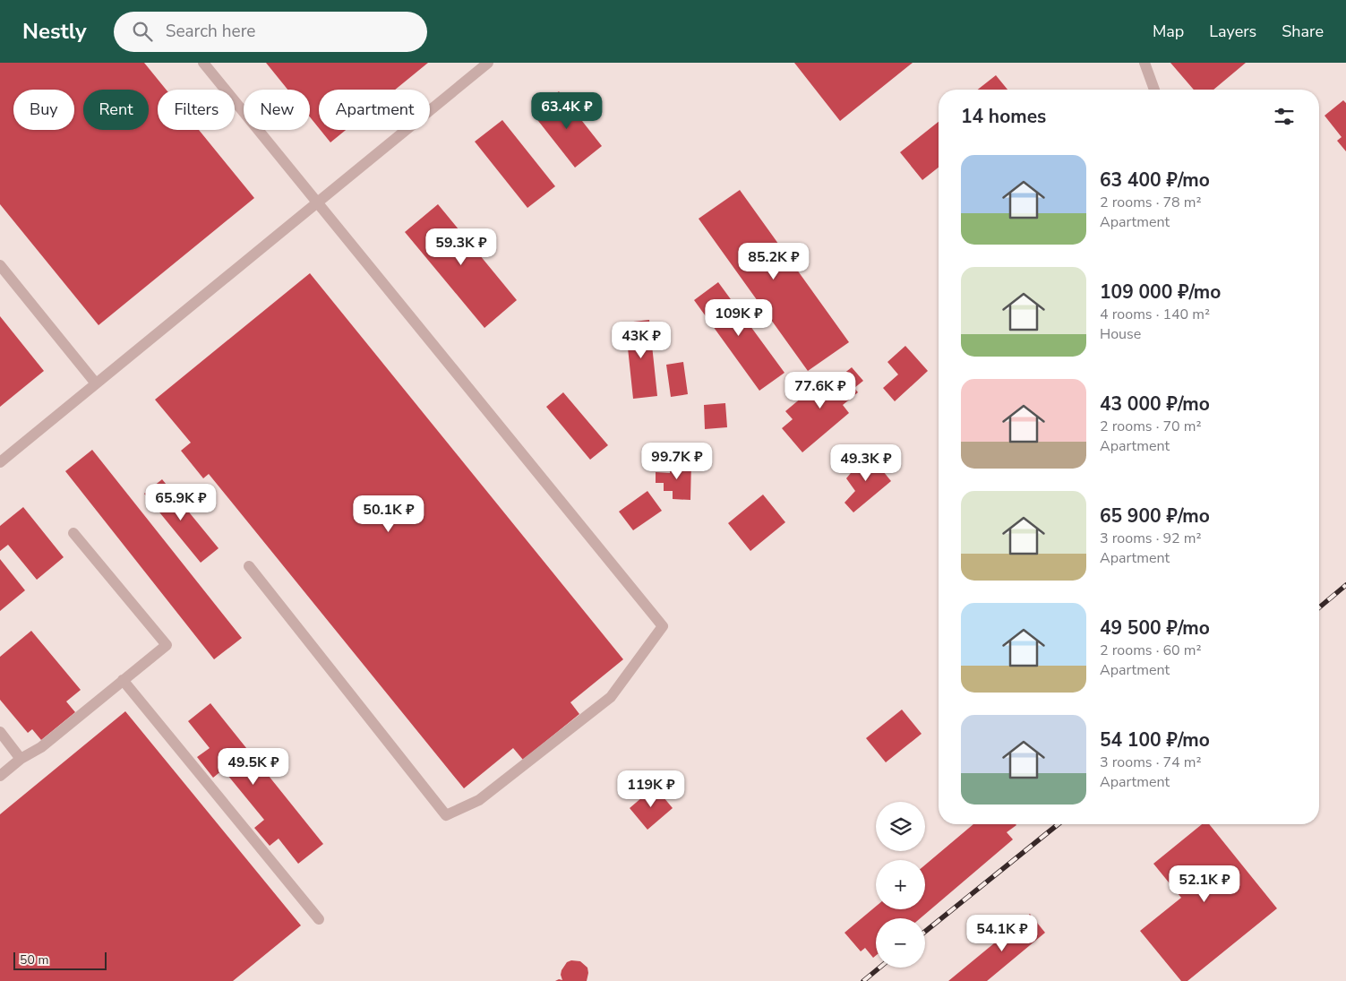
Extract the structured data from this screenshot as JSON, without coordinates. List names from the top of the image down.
{
  "scale_bar": "50 m",
  "page": {
    "header": "Nestly",
    "search": "Search here",
    "nav": ["Map", "Layers", "Share"],
    "chip": [
      "Buy",
      "Rent",
      "Filters",
      "New",
      "Apartment"
    ],
    "heading": "14 homes",
    "price": [
      "63.4K ₽",
      "59.3K ₽",
      "85.2K ₽",
      "109K ₽",
      "43K ₽",
      "77.6K ₽",
      "99.7K ₽",
      "49.3K ₽",
      "65.9K ₽",
      "50.1K ₽",
      "49.5K ₽",
      "119K ₽",
      "52.1K ₽",
      "54.1K ₽"
    ],
    "list": [
      {
        "name": "63 400 ₽/mo",
        "note": "2 rooms · 78 m² · Apartment"
      },
      {
        "name": "109 000 ₽/mo",
        "note": "4 rooms · 140 m² · House"
      },
      {
        "name": "43 000 ₽/mo",
        "note": "2 rooms · 70 m² · Apartment"
      },
      {
        "name": "65 900 ₽/mo",
        "note": "3 rooms · 92 m² · Apartment"
      },
      {
        "name": "49 500 ₽/mo",
        "note": "2 rooms · 60 m² · Apartment"
      },
      {
        "name": "54 100 ₽/mo",
        "note": "3 rooms · 74 m² · Apartment"
      }
    ],
    "map_buttons": ["+", "−"],
    "scale": "50 m"
  }
}
